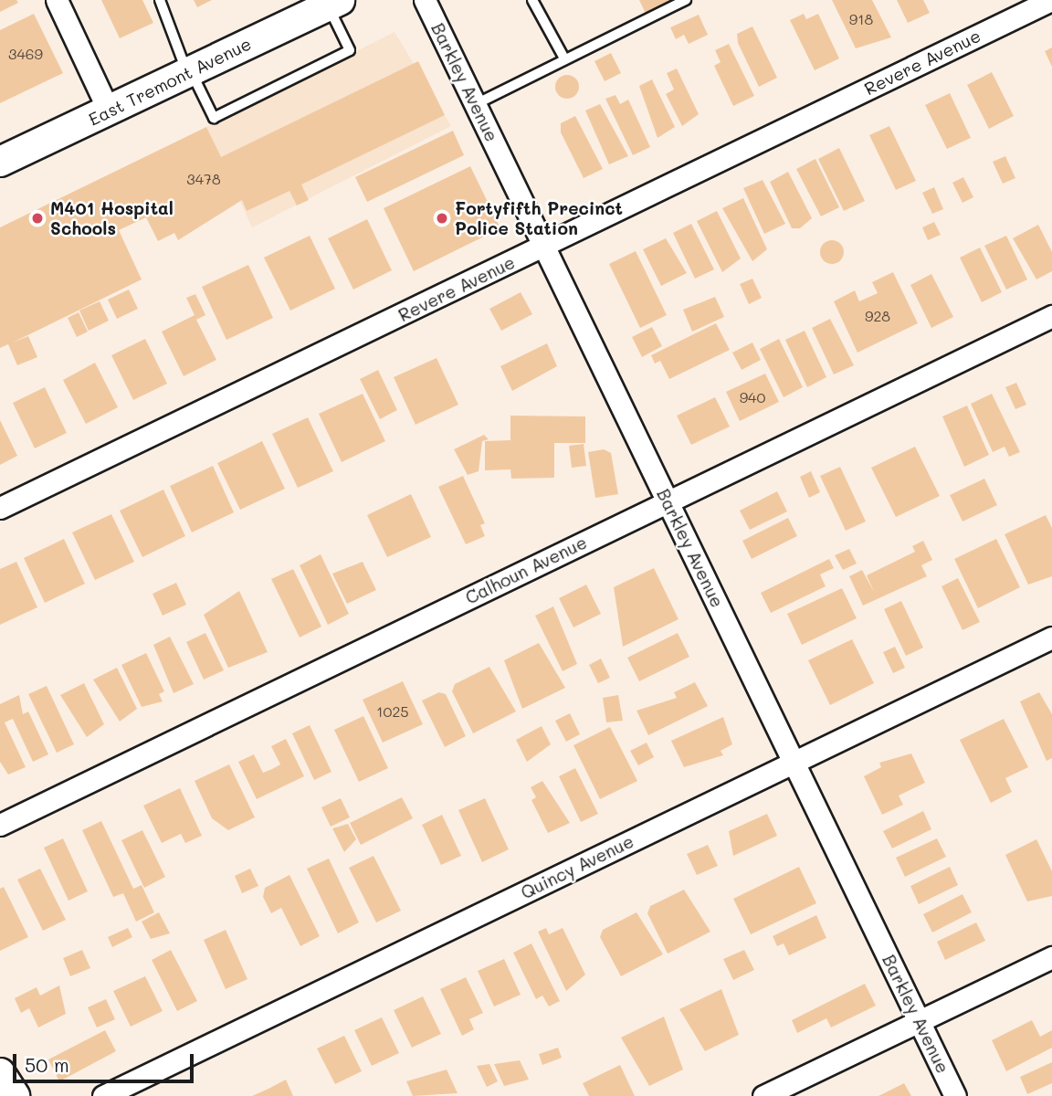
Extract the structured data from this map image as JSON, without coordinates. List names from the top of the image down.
{
  "streets": {
    "main road": ["East Tremont Avenue"],
    "street": [
      "Revere Avenue",
      "Barkley Avenue",
      "Calhoun Avenue",
      "Quincy Avenue"
    ]
  },
  "crossings": [
    ["Revere Avenue", "Barkley Avenue"],
    ["Barkley Avenue", "Calhoun Avenue"],
    ["Barkley Avenue", "Quincy Avenue"]
  ],
  "places": ["M401 Hospital Schools", "Fortyfifth Precinct Police Station"],
  "house_numbers": [
    "918",
    "3469",
    "3478",
    "928",
    "940",
    "1025"
  ],
  "scale_bar": "50 m"
}
